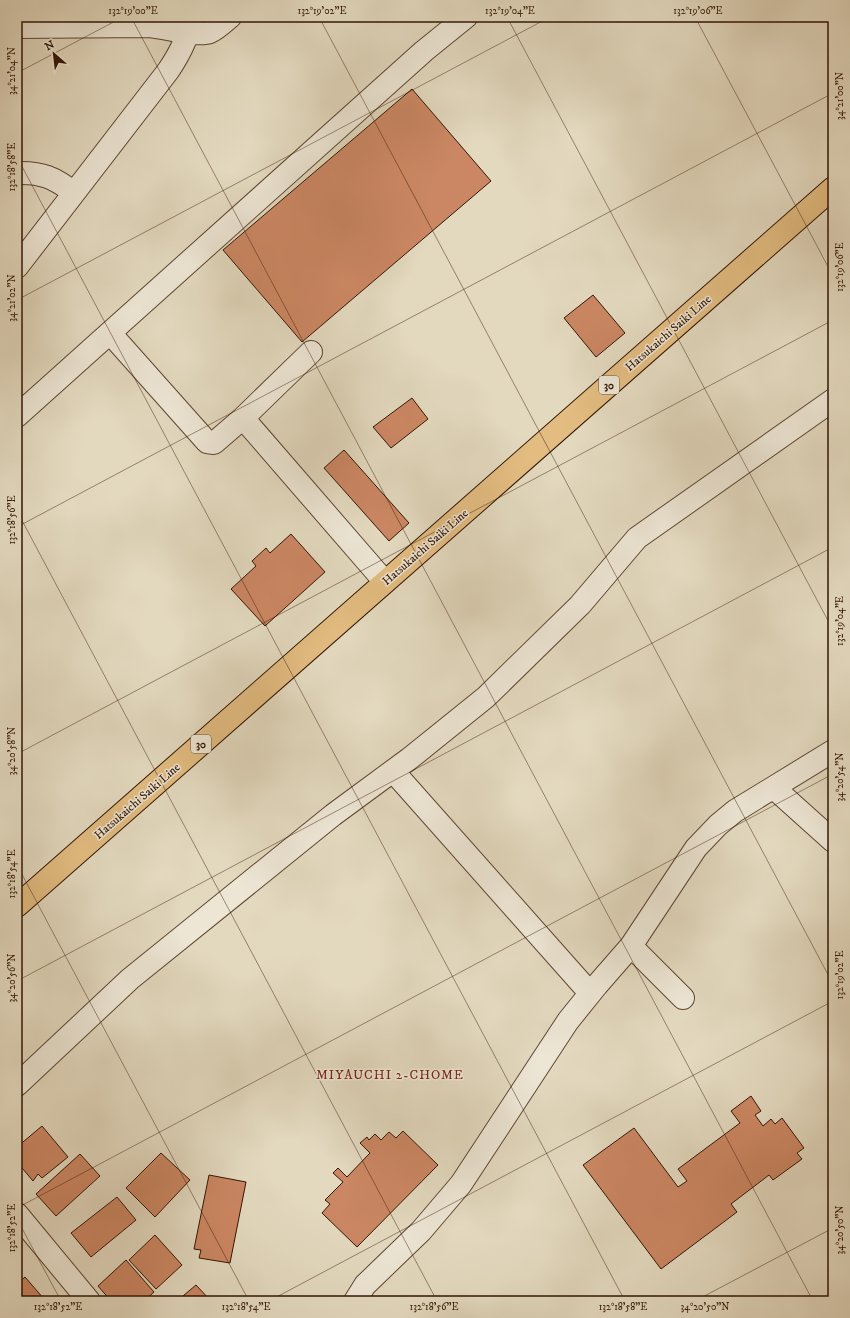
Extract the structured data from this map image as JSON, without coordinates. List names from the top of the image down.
{
  "streets": {
    "main road": ["Hatsukaichi Saiki Line", "30"]
  },
  "districts": ["MIYAUCHI 2-CHOME"],
  "north": "top left",
  "coordinates": [
    "132°19'00\"E",
    "132°19'02\"E",
    "132°19'04\"E",
    "132°19'06\"E",
    "34°21'04\"N",
    "34°21'00\"N",
    "132°18'58\"E",
    "34°21'02\"N",
    "132°18'56\"E",
    "34°20'58\"N",
    "34°20'54\"N",
    "132°18'54\"E",
    "34°20'56\"N",
    "132°18'52\"E",
    "34°20'50\"N"
  ]
}
